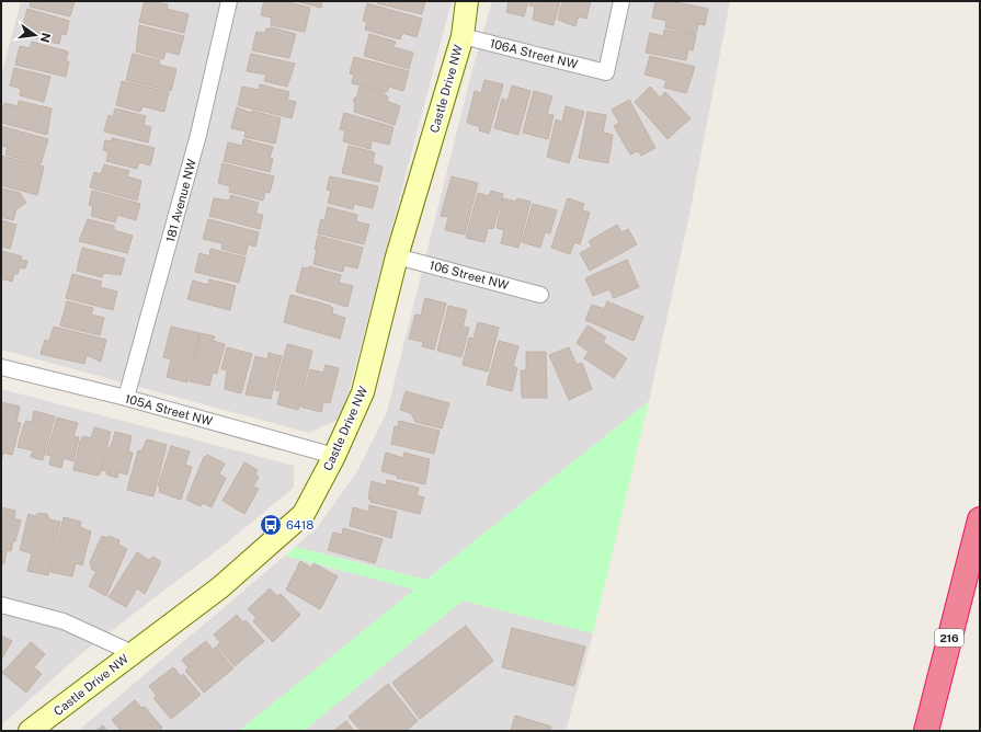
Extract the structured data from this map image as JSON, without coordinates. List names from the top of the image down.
{
  "streets": {
    "highway": ["216"],
    "street": [
      "106A Street NW",
      "Castle Drive NW",
      "181 Avenue NW",
      "106 Street NW",
      "105A Street NW"
    ]
  },
  "crossings": [
    ["106A Street NW", "Castle Drive NW"],
    ["Castle Drive NW", "106 Street NW"],
    ["Castle Drive NW", "105A Street NW"],
    ["181 Avenue NW", "105A Street NW"]
  ],
  "places": {
    "bus stop": ["6418"]
  },
  "north": "right"
}
